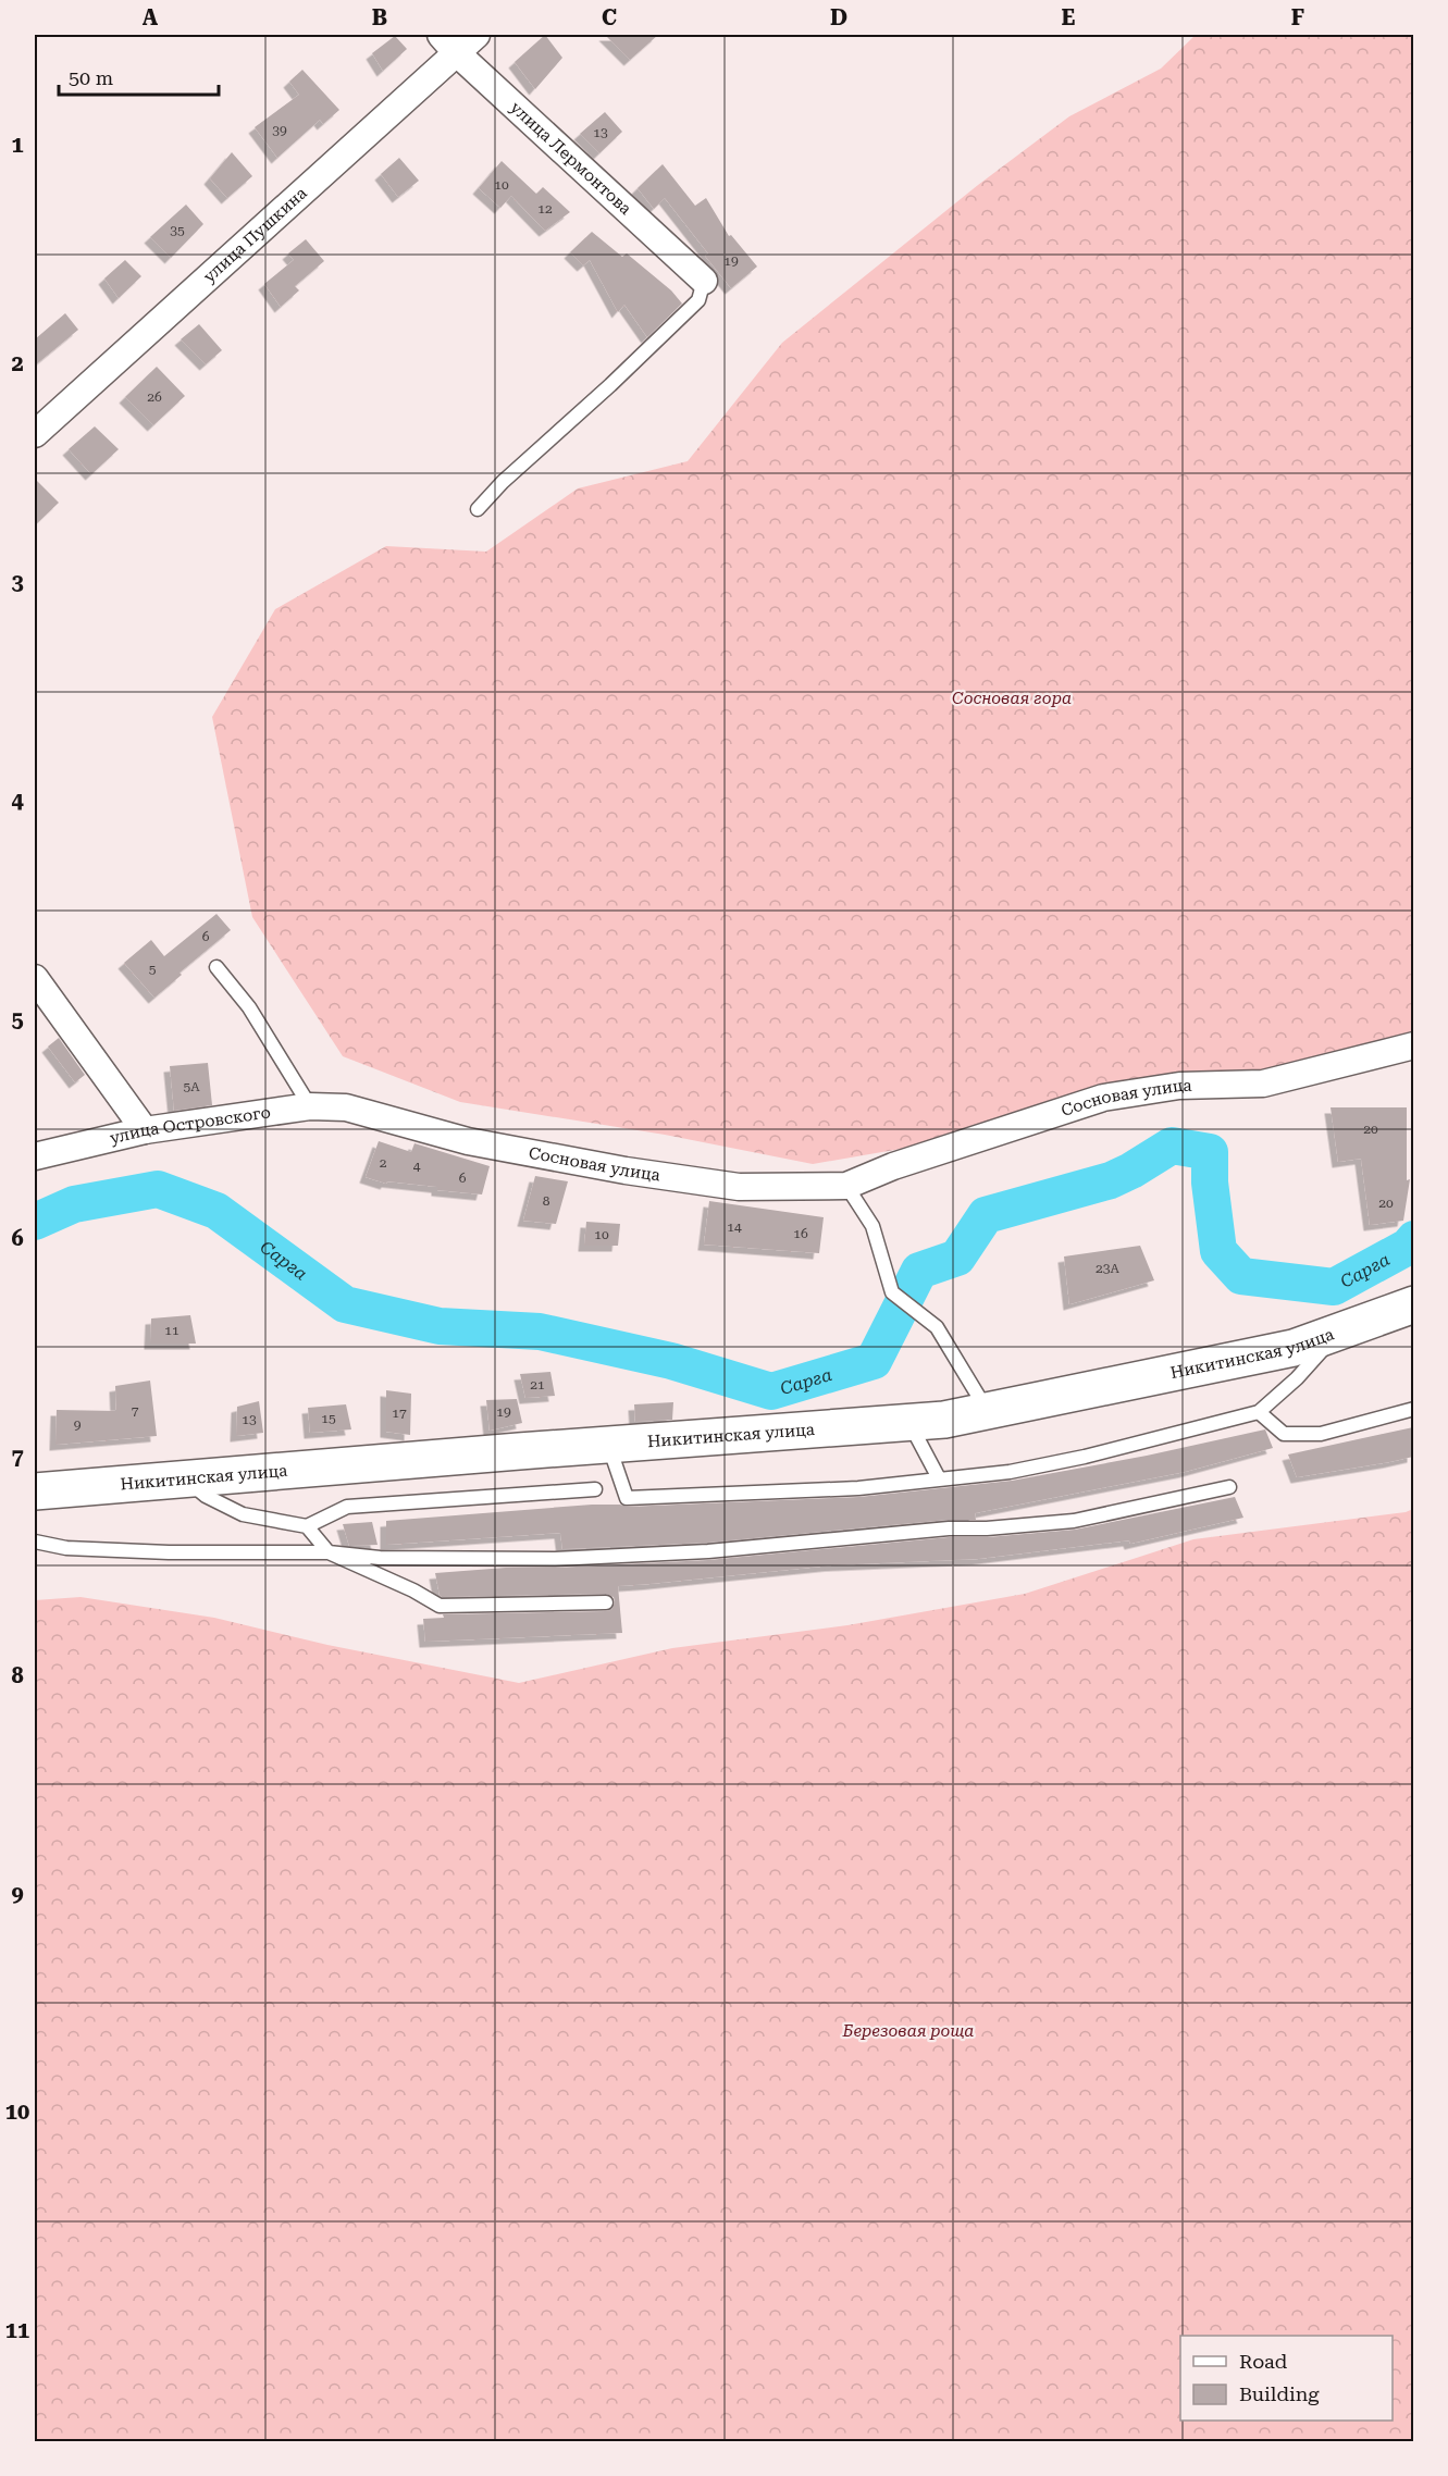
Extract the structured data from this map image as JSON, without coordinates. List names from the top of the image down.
{
  "streets": {
    "street": [
      "улица Лермонтова",
      "улица Пушкина",
      "Сосновая улица",
      "улица Островского",
      "Никитинская улица"
    ]
  },
  "crossings": [
    ["улица Лермонтова", "улица Пушкина"],
    ["Сосновая улица", "улица Островского"]
  ],
  "water": ["Сарга"],
  "parks": ["Сосновая гора", "Березовая роща"],
  "house_numbers": [
    "39",
    "13",
    "10",
    "12",
    "35",
    "19",
    "26",
    "6",
    "5",
    "5А",
    "20",
    "2",
    "4",
    "6",
    "8",
    "20",
    "14",
    "16",
    "10",
    "23А",
    "11",
    "21",
    "7",
    "19",
    "17",
    "15",
    "13",
    "9"
  ],
  "legend": ["Road", "Building"],
  "scale_bar": "50 m",
  "grid": {
    "columns": [
      "A",
      "B",
      "C",
      "D",
      "E",
      "F"
    ],
    "rows": [
      "1",
      "2",
      "3",
      "4",
      "5",
      "6",
      "7",
      "8",
      "9",
      "10",
      "11"
    ]
  }
}
